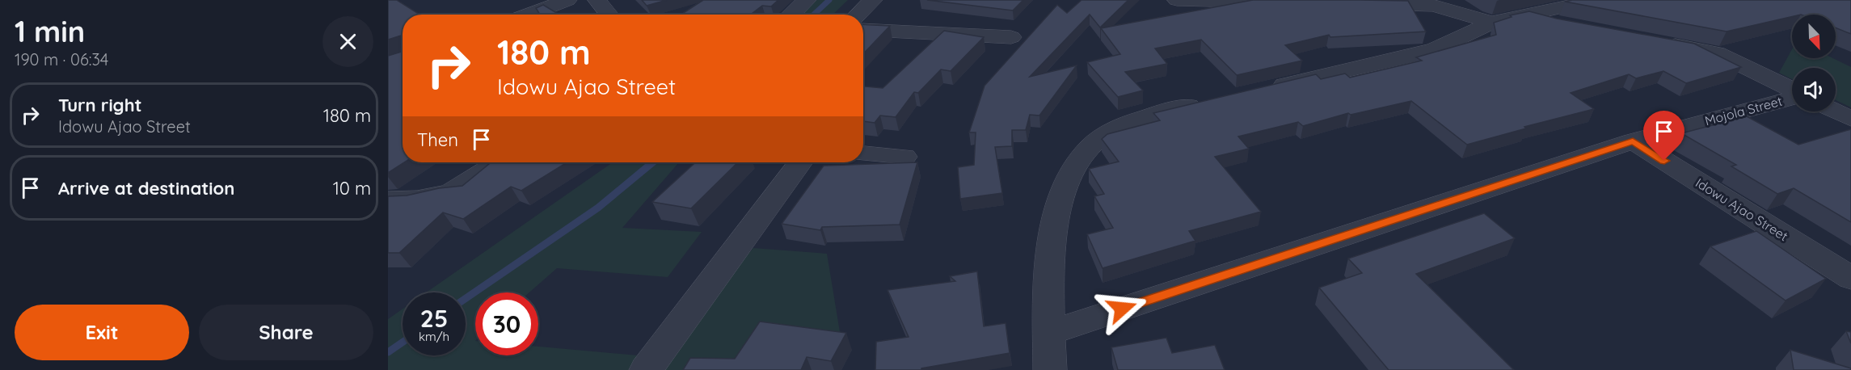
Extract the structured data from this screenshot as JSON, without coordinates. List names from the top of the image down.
{
  "streets": {
    "street": ["Mojola Street", "Idowu Ajao Street"]
  },
  "crossings": [
    ["Mojola Street", "Idowu Ajao Street"]
  ],
  "north": "bottom right",
  "page": {
    "heading": ["1 min", "190 m · 06:34"],
    "turn": ["180 m", "Idowu Ajao Street"],
    "list": [
      {
        "name": "Turn right",
        "note": "Idowu Ajao Street",
        "value": "180 m"
      },
      {
        "name": "Arrive at destination",
        "value": "10 m"
      }
    ],
    "then": "Then",
    "speed": "25 km/h",
    "limit": "30",
    "buttons": ["Exit", "Share"]
  }
}
